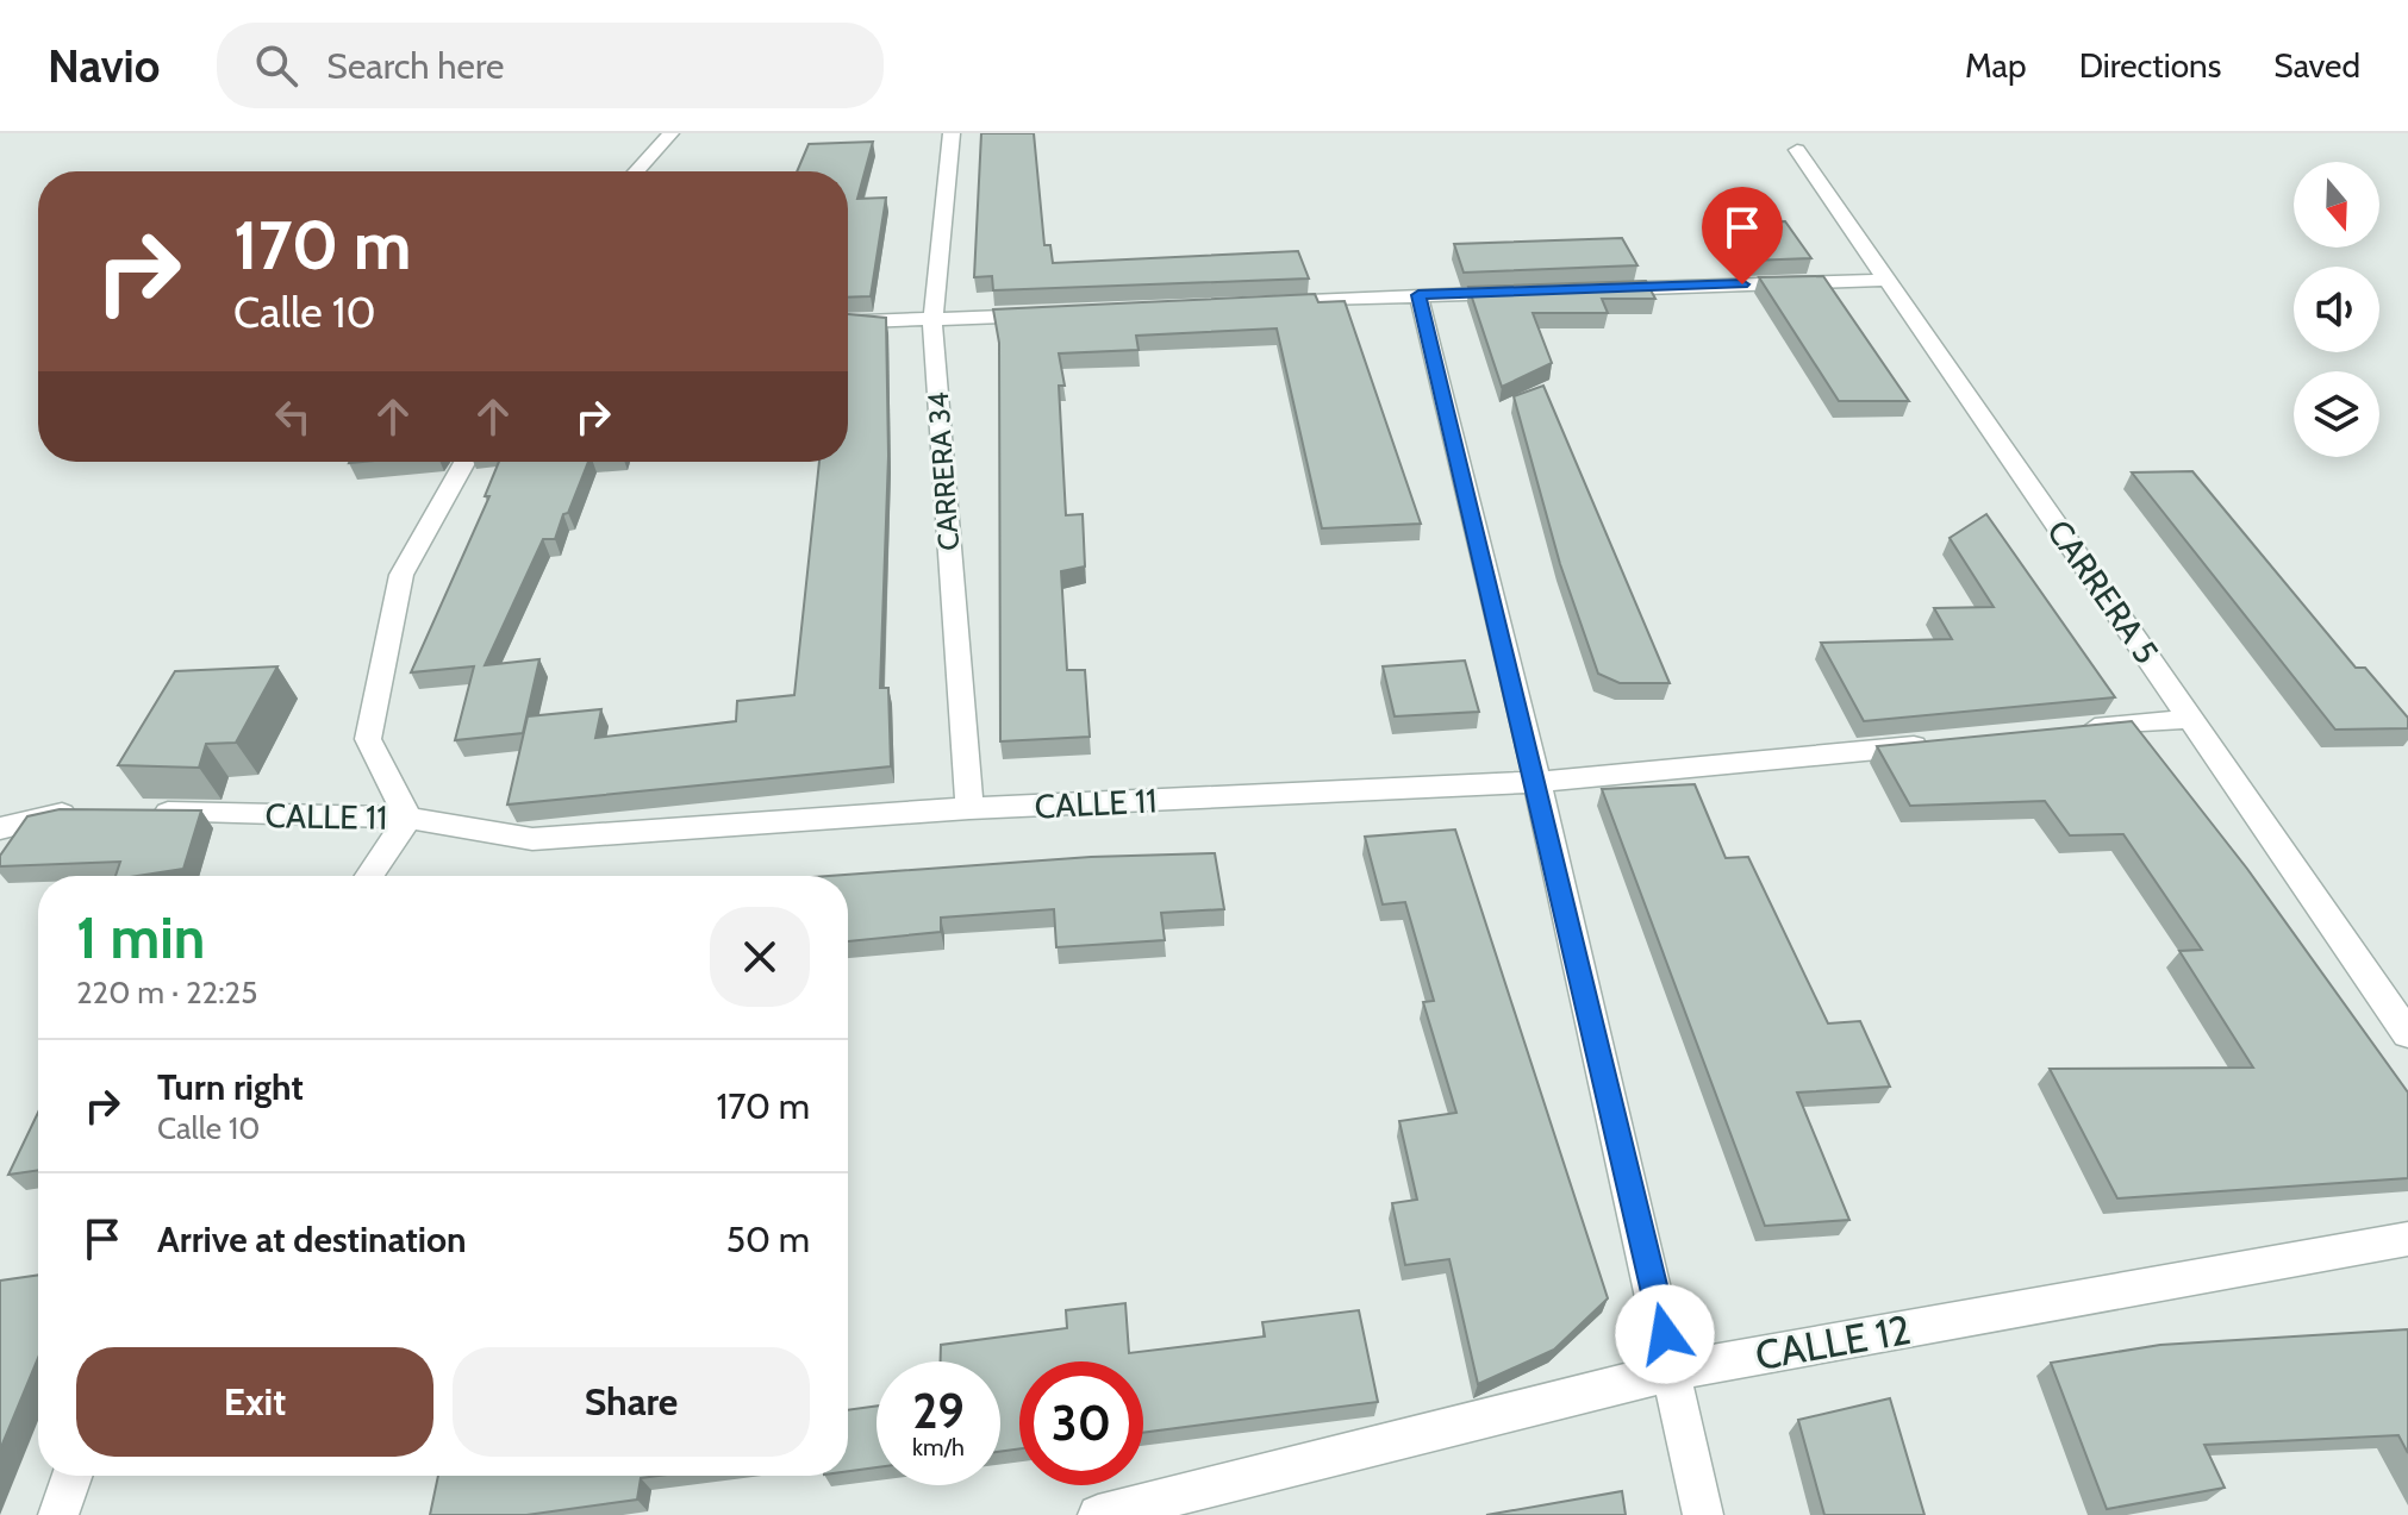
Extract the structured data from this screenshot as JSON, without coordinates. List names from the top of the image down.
{
  "streets": {
    "street": [
      "CARRERA 34",
      "CARRERA 5",
      "CALLE 11",
      "CALLE 12"
    ]
  },
  "crossings": [
    ["CARRERA 34", "CALLE 11"]
  ],
  "north": "bottom",
  "page": {
    "header": "Navio",
    "search": "Search here",
    "nav": ["Map", "Directions", "Saved"],
    "turn": ["170 m", "Calle 10"],
    "heading": ["1 min", "220 m · 22:25"],
    "list": [
      {
        "name": "Turn right",
        "note": "Calle 10",
        "value": "170 m"
      },
      {
        "name": "Arrive at destination",
        "value": "50 m"
      }
    ],
    "buttons": ["Exit", "Share"],
    "speed": "29 km/h",
    "limit": "30"
  }
}
